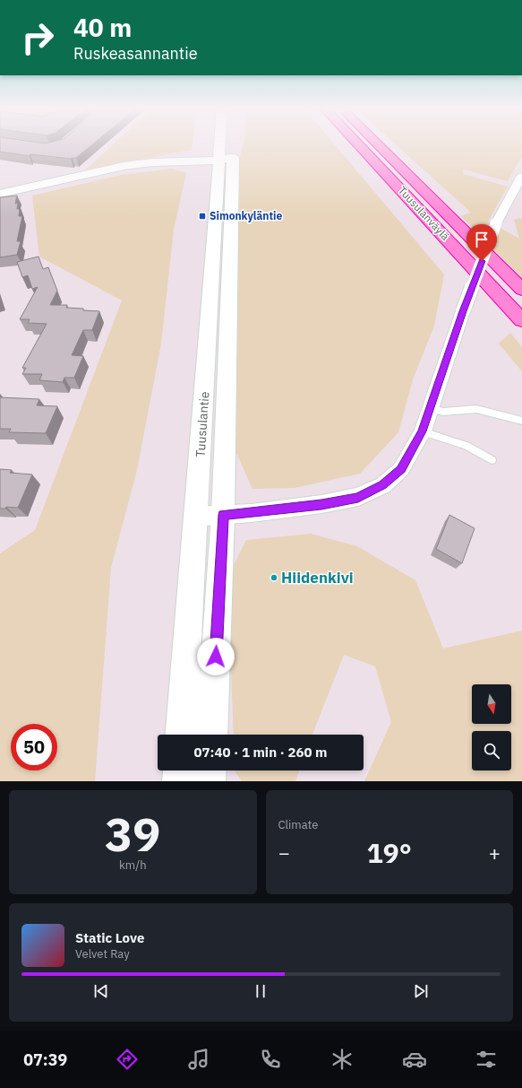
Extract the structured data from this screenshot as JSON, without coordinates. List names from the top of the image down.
{
  "streets": {
    "highway": ["Tuusulanväylä"],
    "main road": ["Tuusulantie"]
  },
  "places": {
    "transit": ["Simonkyläntie"],
    "other": ["Hiidenkivi"]
  },
  "north": "bottom",
  "page": {
    "turn": ["40 m", "Ruskeasannantie"],
    "limit": "50",
    "trip": "07:40 · 1 min · 260 m",
    "tile": [
      ["39", "km/h"],
      "Climate"
    ],
    "heat": ["−", "19°", "+"],
    "song": ["Static Love", "Velvet Ray"],
    "tabs": "07:39"
  }
}
